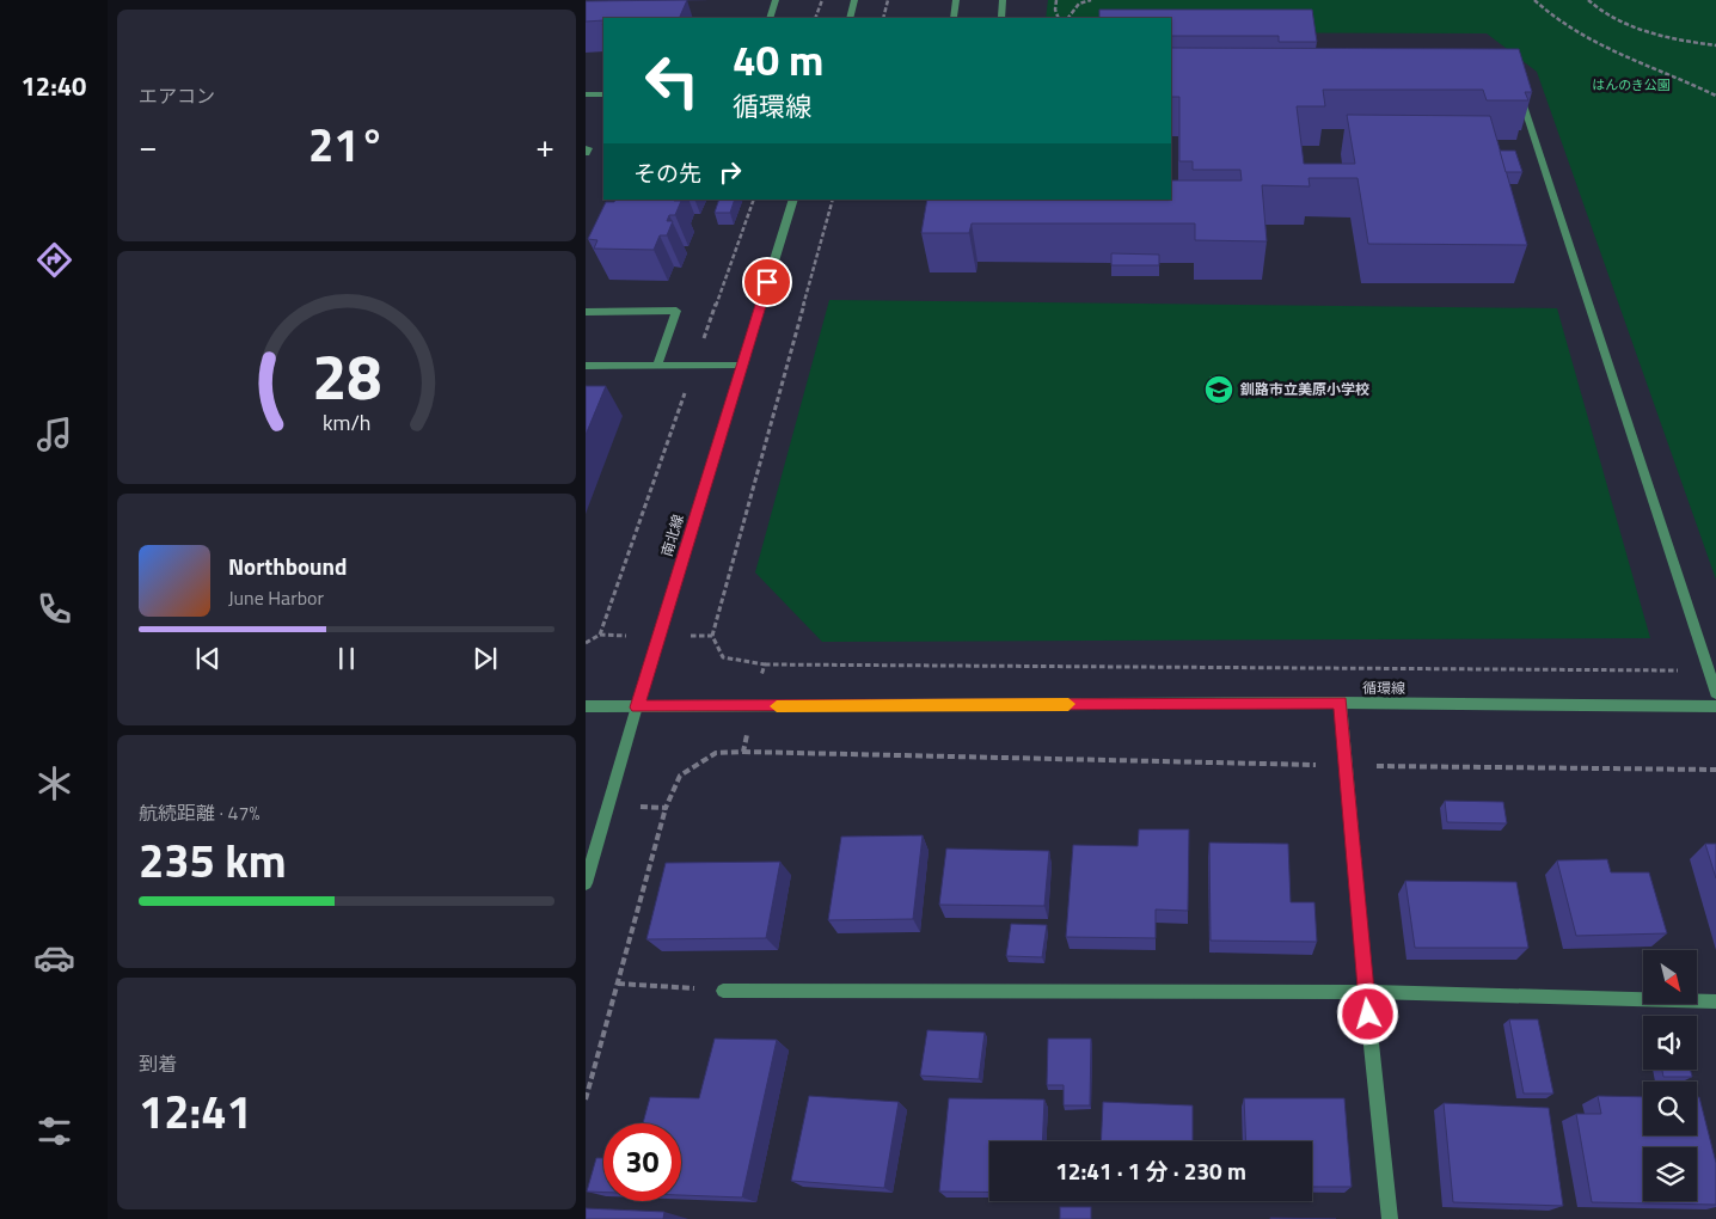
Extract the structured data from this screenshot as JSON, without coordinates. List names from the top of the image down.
{
  "streets": {
    "street": ["南北線", "循環線"]
  },
  "crossings": [
    ["南北線", "循環線"]
  ],
  "parks": ["はんのき公園"],
  "places": {
    "school or university": ["釧路市立美原小学校"]
  },
  "north": "bottom right",
  "page": {
    "tabs": "12:40",
    "tile": [
      "エアコン",
      ["航続距離 · 47%", "235 km"],
      ["到着", "12:41"]
    ],
    "turn": ["40 m", "循環線"],
    "heat": ["−", "21°", "+"],
    "then": "その先",
    "song": ["Northbound", "June Harbor"],
    "limit": "30",
    "trip": "12:41 · 1 分 · 230 m",
    "gauge": ["28", "km/h"]
  }
}
